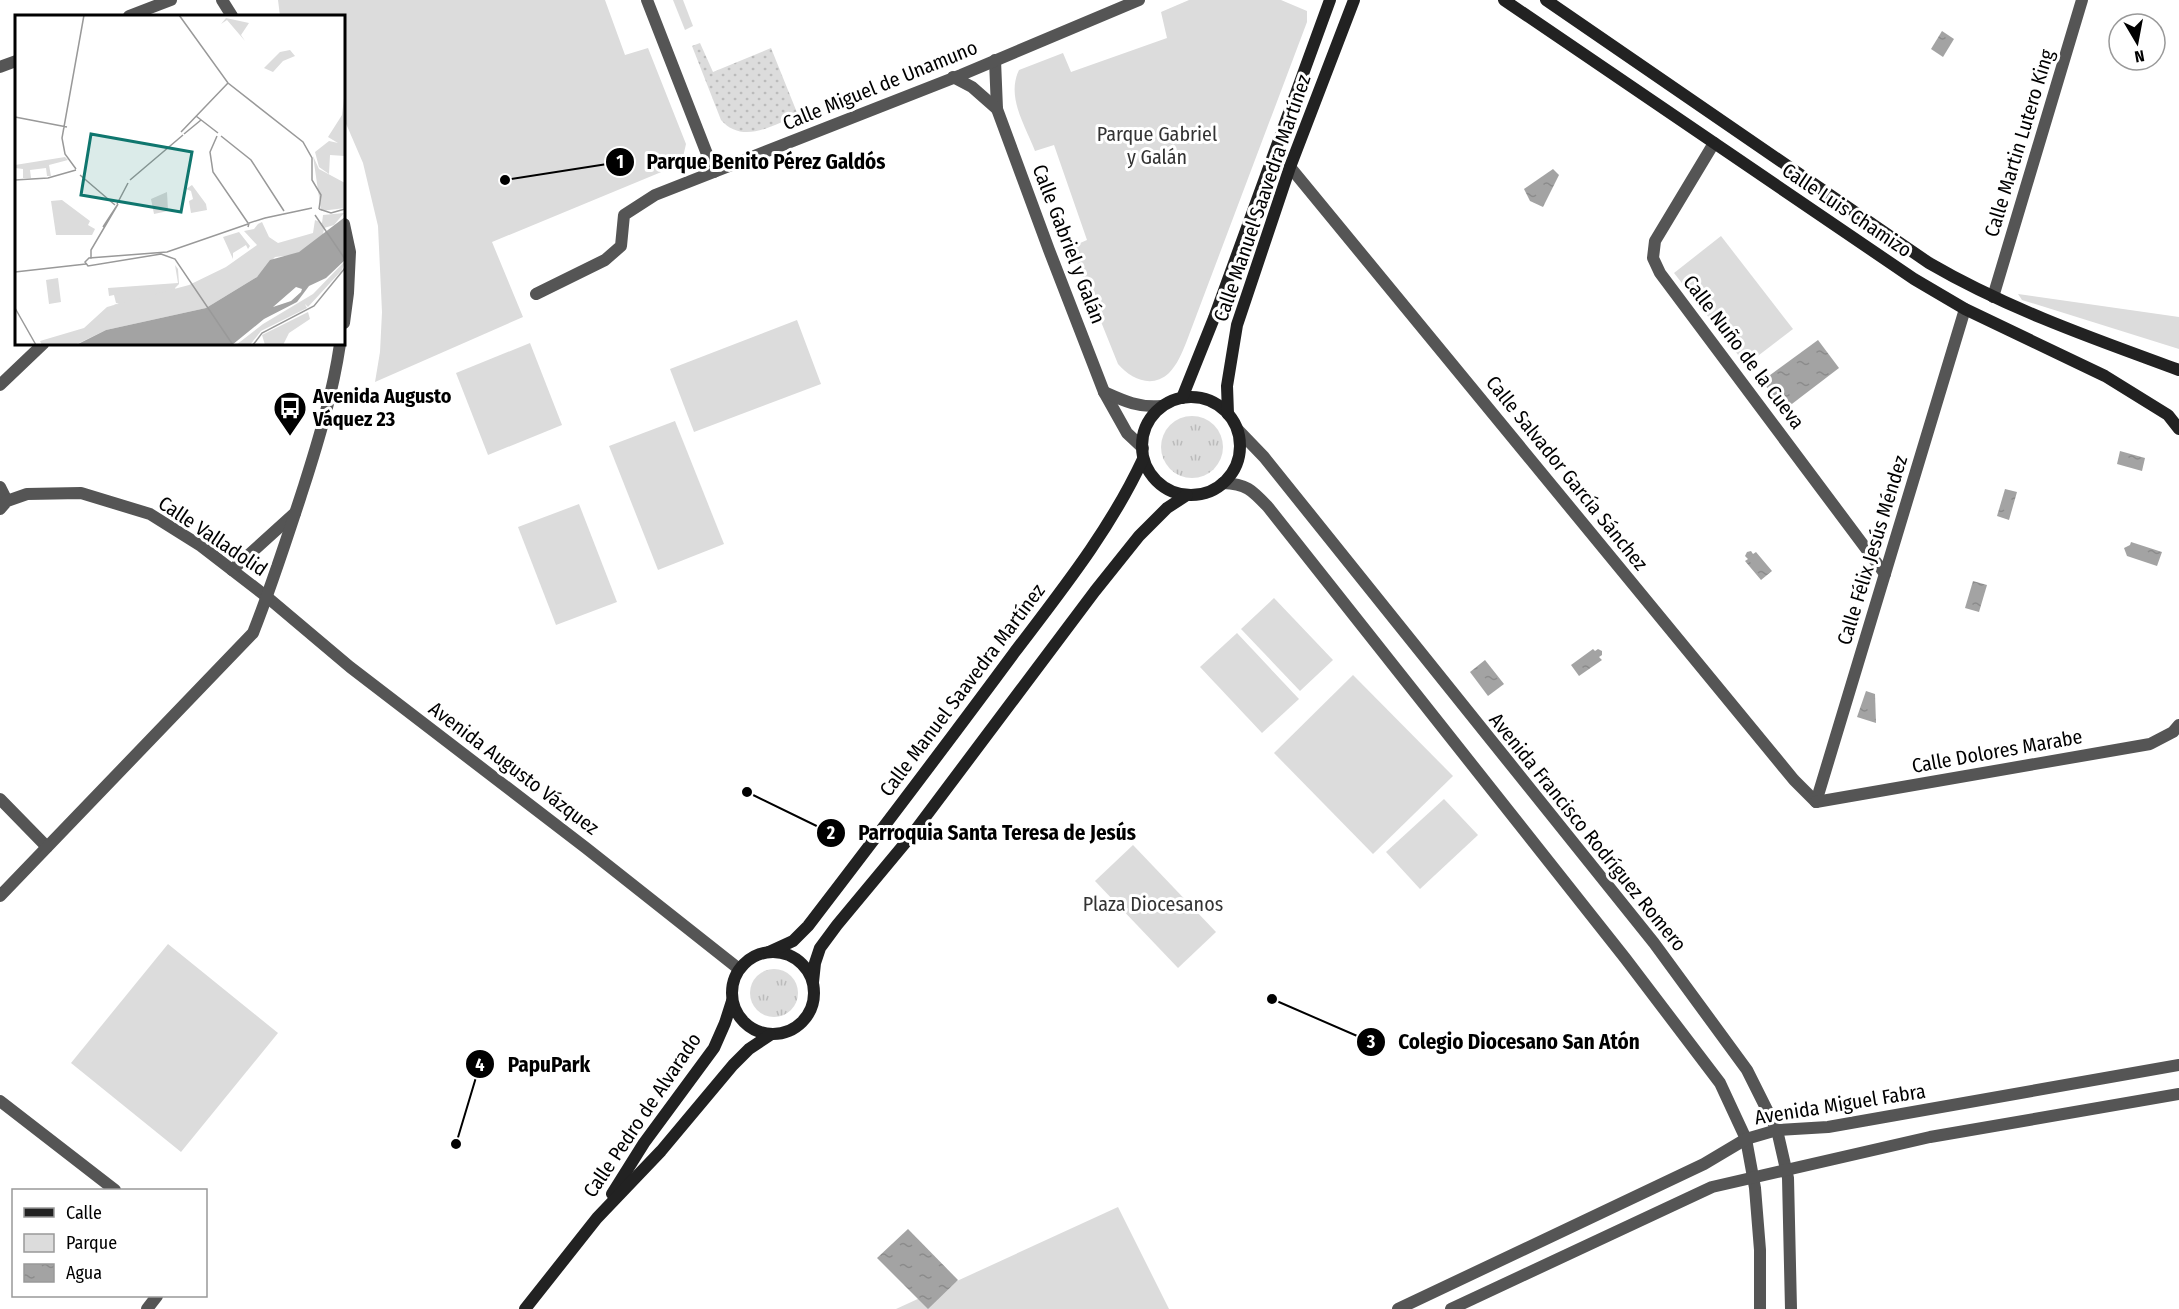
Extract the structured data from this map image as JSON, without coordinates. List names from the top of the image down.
{
  "streets": {
    "main road": ["Calle Manuel Saavedra Martínez", "Calle Luis Chamizo", "Calle Pedro de Alvarado"],
    "street": [
      "Calle Miguel de Unamuno",
      "Calle Martin Lutero King",
      "Calle Gabriel y Galán",
      "Calle Nuño de la Cueva",
      "Calle Salvador García Sánchez",
      "Calle Valladolid",
      "Calle Félix Jesús Méndez",
      "Calle Dolores Marabe",
      "Avenida Augusto Vázquez",
      "Avenida Francisco Rodríguez Romero",
      "Avenida Miguel Fabra"
    ]
  },
  "crossings": [
    ["Calle Miguel de Unamuno", "Calle Gabriel y Galán"],
    ["Calle Martin Lutero King", "Calle Luis Chamizo"],
    ["Calle Manuel Saavedra Martínez", "Calle Gabriel y Galán"],
    ["Calle Manuel Saavedra Martínez", "Calle Salvador García Sánchez"],
    ["Calle Manuel Saavedra Martínez", "Avenida Augusto Vázquez"],
    ["Calle Manuel Saavedra Martínez", "Avenida Francisco Rodríguez Romero"],
    ["Calle Manuel Saavedra Martínez", "Calle Pedro de Alvarado"],
    ["Calle Luis Chamizo", "Calle Nuño de la Cueva"],
    ["Calle Luis Chamizo", "Calle Félix Jesús Méndez"],
    ["Calle Gabriel y Galán", "Avenida Francisco Rodríguez Romero"],
    ["Calle Nuño de la Cueva", "Calle Félix Jesús Méndez"],
    ["Calle Salvador García Sánchez", "Calle Félix Jesús Méndez"],
    ["Calle Salvador García Sánchez", "Calle Dolores Marabe"],
    ["Calle Valladolid", "Avenida Augusto Vázquez"],
    ["Calle Félix Jesús Méndez", "Calle Dolores Marabe"],
    ["Avenida Augusto Vázquez", "Calle Pedro de Alvarado"],
    ["Avenida Francisco Rodríguez Romero", "Avenida Miguel Fabra"]
  ],
  "parks": ["Parque Gabriel y Galán", "Plaza Diocesanos"],
  "places": {
    "other": [
      "Parque Benito Pérez Galdós",
      "Parroquia Santa Teresa de Jesús",
      "Colegio Diocesano San Atón",
      "PapuPark"
    ],
    "bus stop": ["Avenida Augusto Váquez 23"]
  },
  "legend": ["Calle", "Parque", "Agua"],
  "north": "bottom"
}
